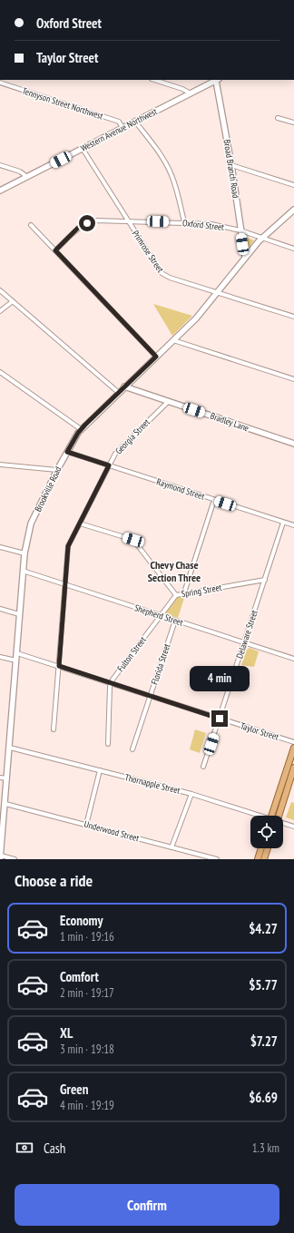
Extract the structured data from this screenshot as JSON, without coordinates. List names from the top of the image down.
{
  "streets": {
    "main road": [
      "Western Avenue Northwest",
      "Broad Branch Road",
      "Bradley Lane",
      "Brookville Road"
    ],
    "street": [
      "Tennyson Street Northwest",
      "Oxford Street",
      "Primrose Street",
      "Georgia Street",
      "Raymond Street",
      "Spring Street",
      "Shepherd Street",
      "Delaware Street",
      "Fulton Street",
      "Florida Street",
      "Taylor Street",
      "Thornapple Street",
      "Underwood Street"
    ]
  },
  "crossings": [
    ["Tennyson Street Northwest", "Western Avenue Northwest"],
    ["Western Avenue Northwest", "Broad Branch Road"],
    ["Western Avenue Northwest", "Primrose Street"],
    ["Broad Branch Road", "Oxford Street"],
    ["Broad Branch Road", "Brookville Road"],
    ["Oxford Street", "Primrose Street"],
    ["Oxford Street", "Brookville Road"],
    ["Primrose Street", "Brookville Road"],
    ["Bradley Lane", "Georgia Street"],
    ["Bradley Lane", "Brookville Road"],
    ["Georgia Street", "Raymond Street"],
    ["Georgia Street", "Spring Street"],
    ["Georgia Street", "Shepherd Street"],
    ["Georgia Street", "Taylor Street"],
    ["Brookville Road", "Raymond Street"],
    ["Brookville Road", "Shepherd Street"],
    ["Brookville Road", "Taylor Street"],
    ["Brookville Road", "Thornapple Street"],
    ["Brookville Road", "Underwood Street"],
    ["Raymond Street", "Delaware Street"],
    ["Spring Street", "Delaware Street"],
    ["Spring Street", "Fulton Street"],
    ["Shepherd Street", "Delaware Street"],
    ["Shepherd Street", "Fulton Street"],
    ["Shepherd Street", "Florida Street"],
    ["Delaware Street", "Taylor Street"],
    ["Fulton Street", "Taylor Street"],
    ["Florida Street", "Taylor Street"]
  ],
  "districts": ["Chevy Chase Section Three"],
  "page": {
    "banner": ["Oxford Street", "Taylor Street"],
    "bubble": "4 min",
    "heading": "Choose a ride",
    "list": [
      {
        "name": "Economy",
        "note": "1 min · 19:16",
        "value": "$4.27"
      },
      {
        "name": "Comfort",
        "note": "2 min · 19:17",
        "value": "$5.77"
      },
      {
        "name": "XL",
        "note": "3 min · 19:18",
        "value": "$7.27"
      },
      {
        "name": "Green",
        "note": "4 min · 19:19",
        "value": "$6.69"
      }
    ],
    "pay": ["Cash", "1.3 km"],
    "buttons": "Confirm"
  }
}
